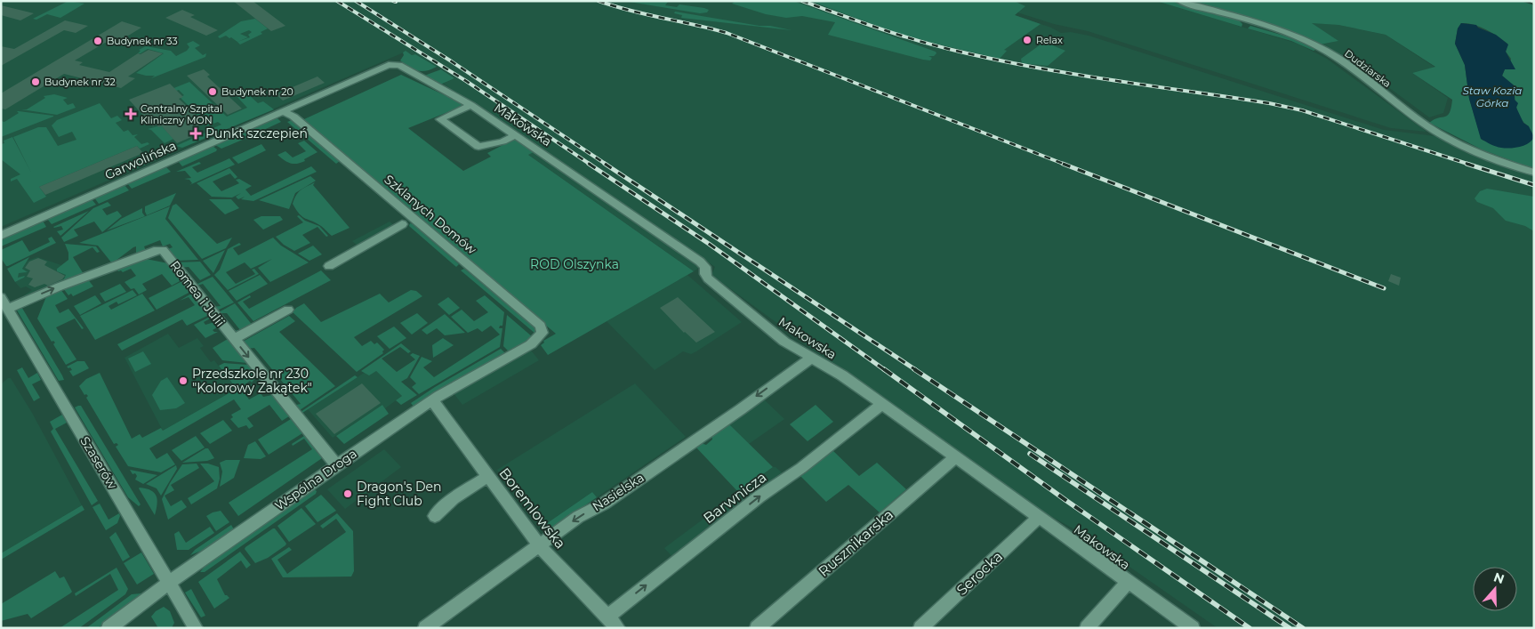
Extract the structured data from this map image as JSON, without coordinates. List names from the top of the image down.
{
  "streets": {
    "street": [
      "Dudziarska",
      "Makowska",
      "Garwolińska",
      "Szklanych Domów",
      "Romea i Julii",
      "Szaserów",
      "Wspólna Droga",
      "Nasielska",
      "Barwnicza",
      "Boremlowska",
      "Rusznikarska",
      "Serocka"
    ]
  },
  "crossings": [
    ["Makowska", "Garwolińska"],
    ["Makowska", "Nasielska"],
    ["Makowska", "Barwnicza"],
    ["Makowska", "Rusznikarska"],
    ["Makowska", "Serocka"],
    ["Garwolińska", "Szklanych Domów"],
    ["Szklanych Domów", "Wspólna Droga"],
    ["Romea i Julii", "Szaserów"],
    ["Romea i Julii", "Wspólna Droga"],
    ["Szaserów", "Wspólna Droga"],
    ["Wspólna Droga", "Boremlowska"],
    ["Nasielska", "Boremlowska"],
    ["Barwnicza", "Boremlowska"]
  ],
  "one_way": ["Romea i Julii", "Nasielska", "Barwnicza"],
  "water": ["Staw Kozia Górka"],
  "parks": ["ROD Olszynka"],
  "places": {
    "other": [
      "Relax",
      "Budynek nr 33",
      "Budynek nr 32",
      "Budynek nr 20",
      "Przedszkole nr 230 \"Kolorowy Zakątek\"",
      "Dragon's Den Fight Club"
    ],
    "health": ["Centralny Szpital Kliniczny MON", "Punkt szczepień"]
  },
  "north": "top"
}
